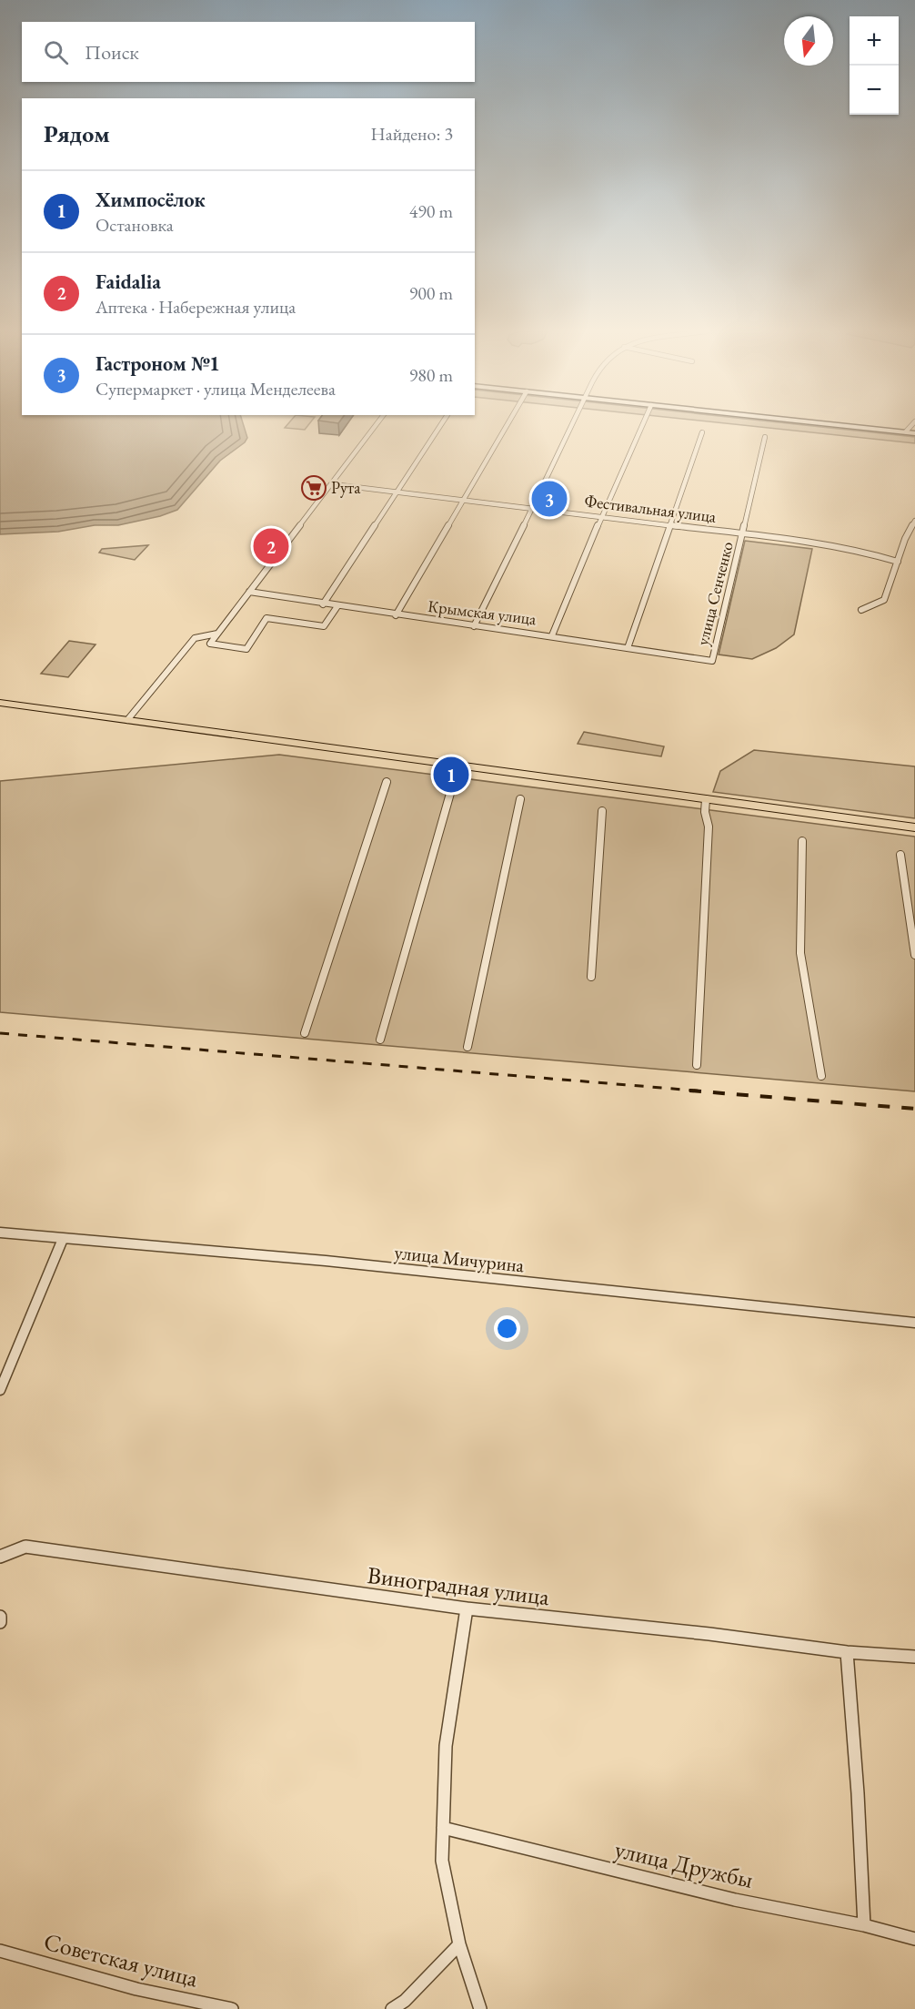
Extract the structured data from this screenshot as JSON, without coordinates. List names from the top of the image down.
{
  "streets": {
    "street": [
      "Фестивальная улица",
      "улица Сенченко",
      "Крымская улица",
      "улица Мичурина",
      "Виноградная улица",
      "улица Дружбы",
      "Советская улица"
    ]
  },
  "crossings": [
    ["Фестивальная улица", "улица Сенченко"],
    ["улица Сенченко", "Крымская улица"]
  ],
  "places": {
    "supermarket": ["Рута"]
  },
  "north": "bottom",
  "page": {
    "map_buttons": ["+", "−"],
    "search": "Поиск",
    "heading": ["Рядом", "Найдено: 3"],
    "list": [
      {
        "mark": "1",
        "name": "Химпосёлок",
        "note": "Остановка",
        "value": "490 m"
      },
      {
        "mark": "2",
        "name": "Faidalia",
        "note": "Аптека · Набережная улица",
        "value": "900 m"
      },
      {
        "mark": "3",
        "name": "Гастроном №1",
        "note": "Супермаркет · улица Менделеева",
        "value": "980 m"
      }
    ],
    "pins": ["3", "2", "1"]
  }
}
